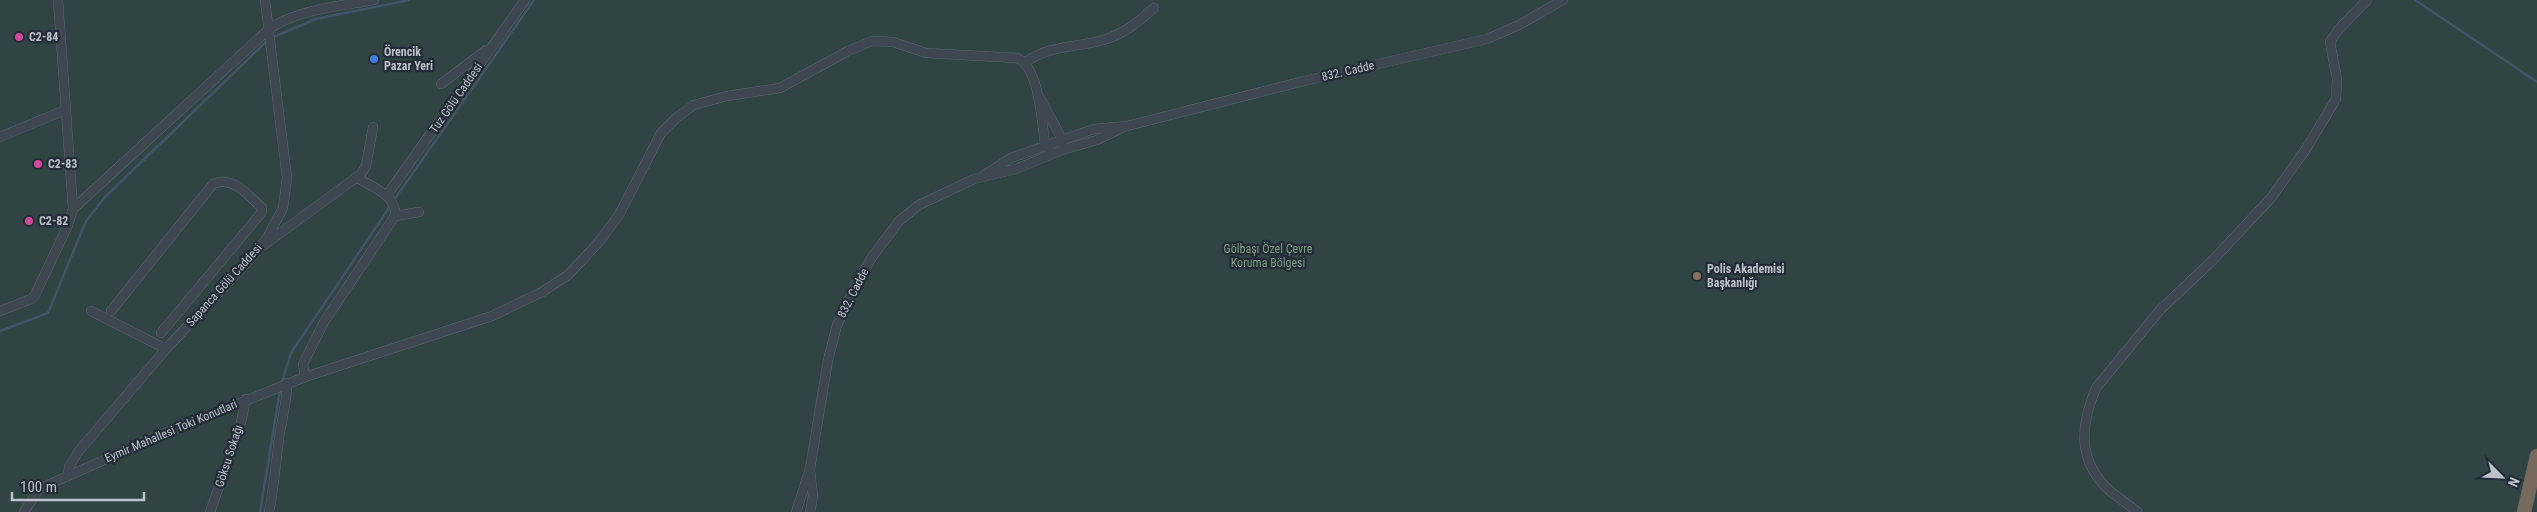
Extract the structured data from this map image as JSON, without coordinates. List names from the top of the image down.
{
  "streets": {
    "street": [
      "832. Cadde",
      "Tuz Gölü Caddesi",
      "Sapanca Gölü Caddesi",
      "Eymir Mahallesi Toki Konutlari",
      "Göksu Sokağı"
    ]
  },
  "crossings": [
    ["Tuz Gölü Caddesi", "Eymir Mahallesi Toki Konutlari"],
    ["Sapanca Gölü Caddesi", "Eymir Mahallesi Toki Konutlari"],
    ["Eymir Mahallesi Toki Konutlari", "Göksu Sokağı"]
  ],
  "parks": ["Gölbaşı Özel Çevre Koruma Bölgesi"],
  "places": [
    "C2-84",
    "Örencik Pazar Yeri",
    "C2-83",
    "C2-82",
    "Polis Akademisi Başkanlığı"
  ],
  "scale_bar": "100 m",
  "north": "bottom right"
}
